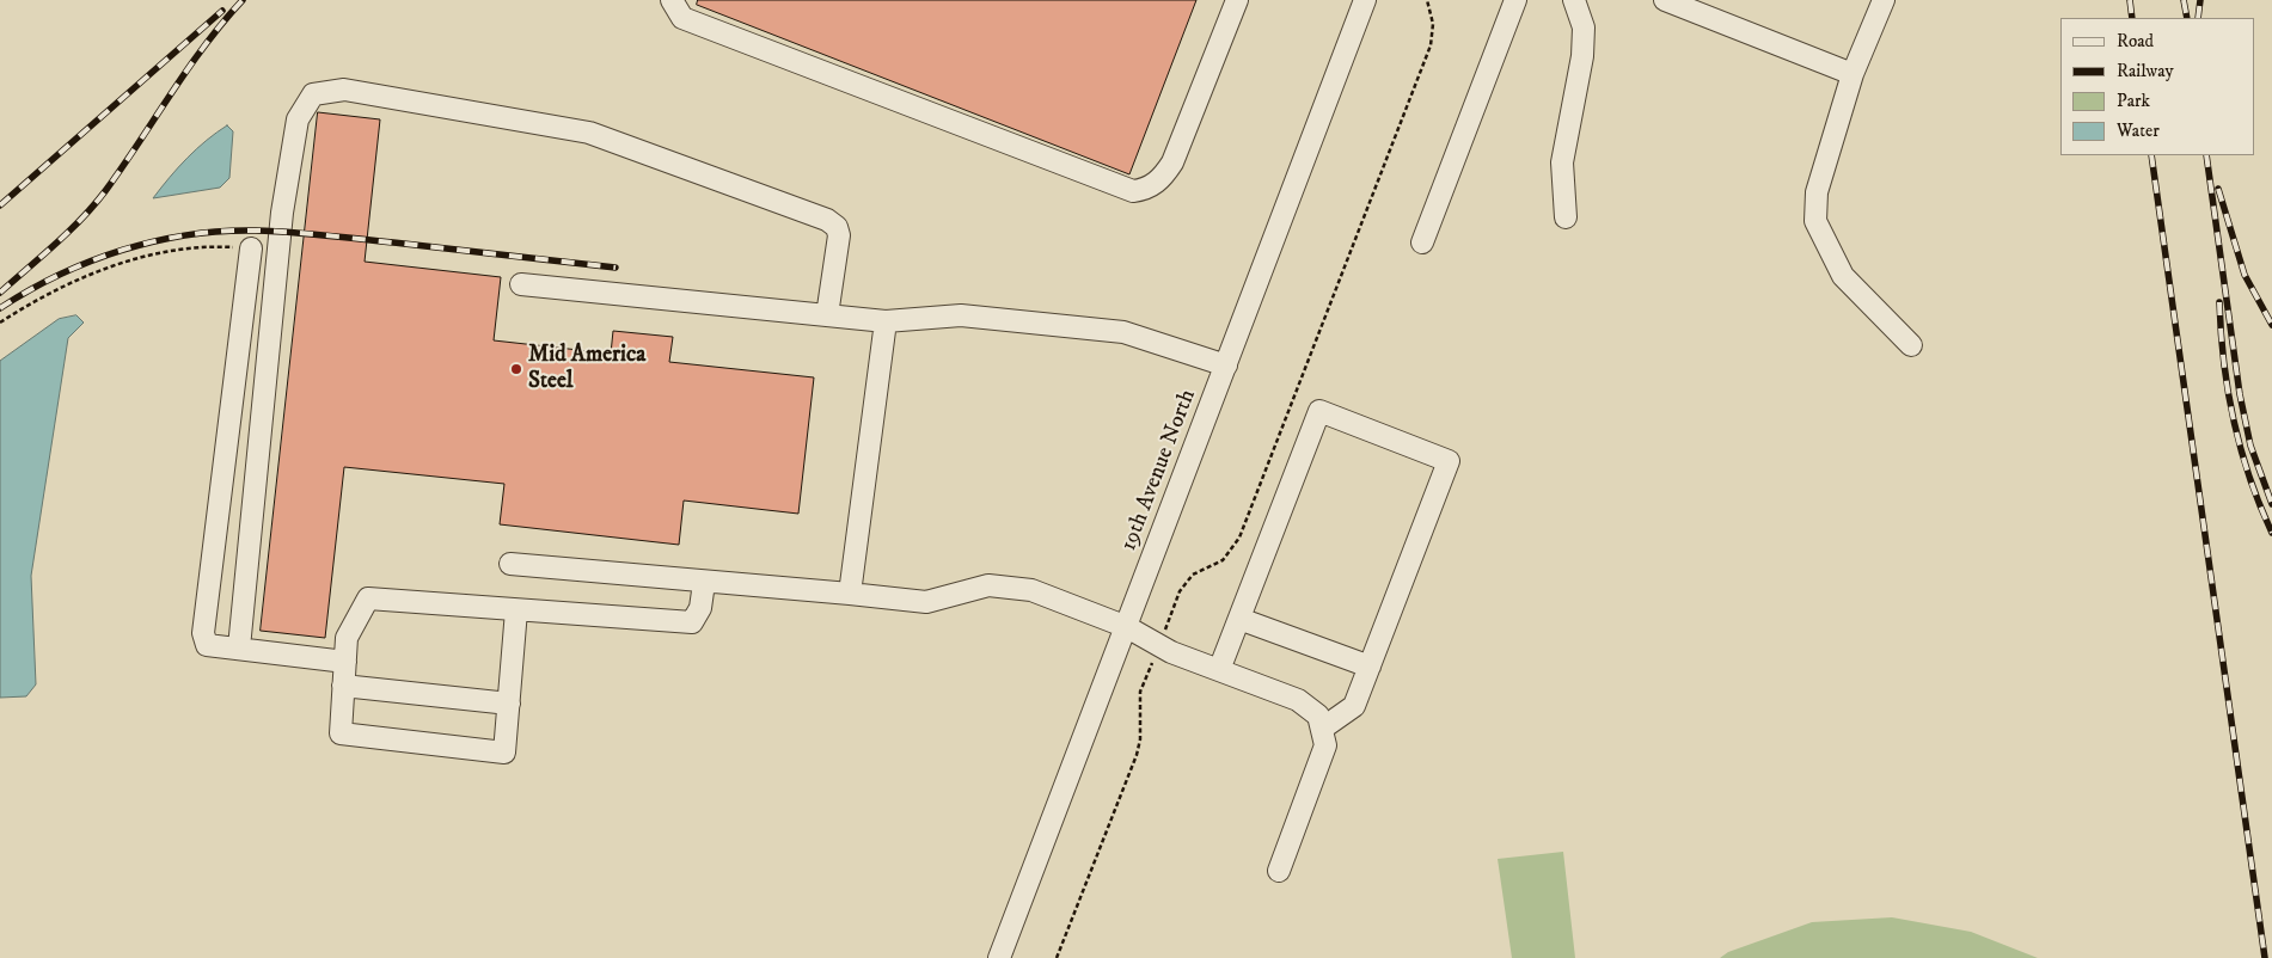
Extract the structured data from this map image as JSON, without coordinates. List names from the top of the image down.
{
  "streets": {
    "street": ["19th Avenue North"]
  },
  "places": ["Mid America Steel"],
  "legend": [
    "Road",
    "Railway",
    "Park",
    "Water"
  ]
}
